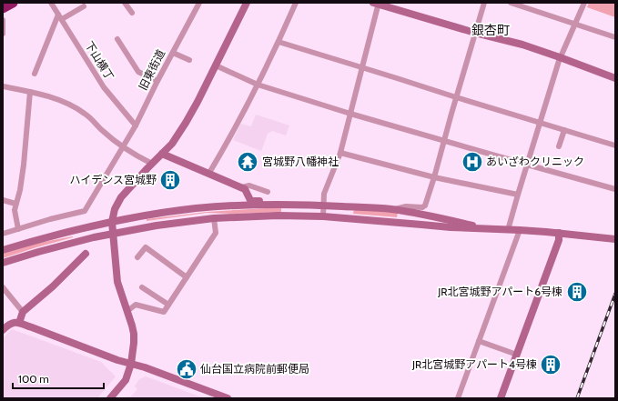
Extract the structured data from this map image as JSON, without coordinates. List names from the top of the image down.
{
  "streets": {
    "street": ["下山横丁", "旧東街道"]
  },
  "crossings": [
    ["下山横丁", "旧東街道"]
  ],
  "districts": ["銀杏町"],
  "places": {
    "temple": ["宮城野八幡神社"],
    "hospital": ["あいざわクリニック"],
    "building": ["ハイデンス宮城野", "JR北宮城野アパート6号棟", "JR北宮城野アパート4号棟"],
    "public building": ["仙台国立病院前郵便局"]
  },
  "scale_bar": "100 m"
}
